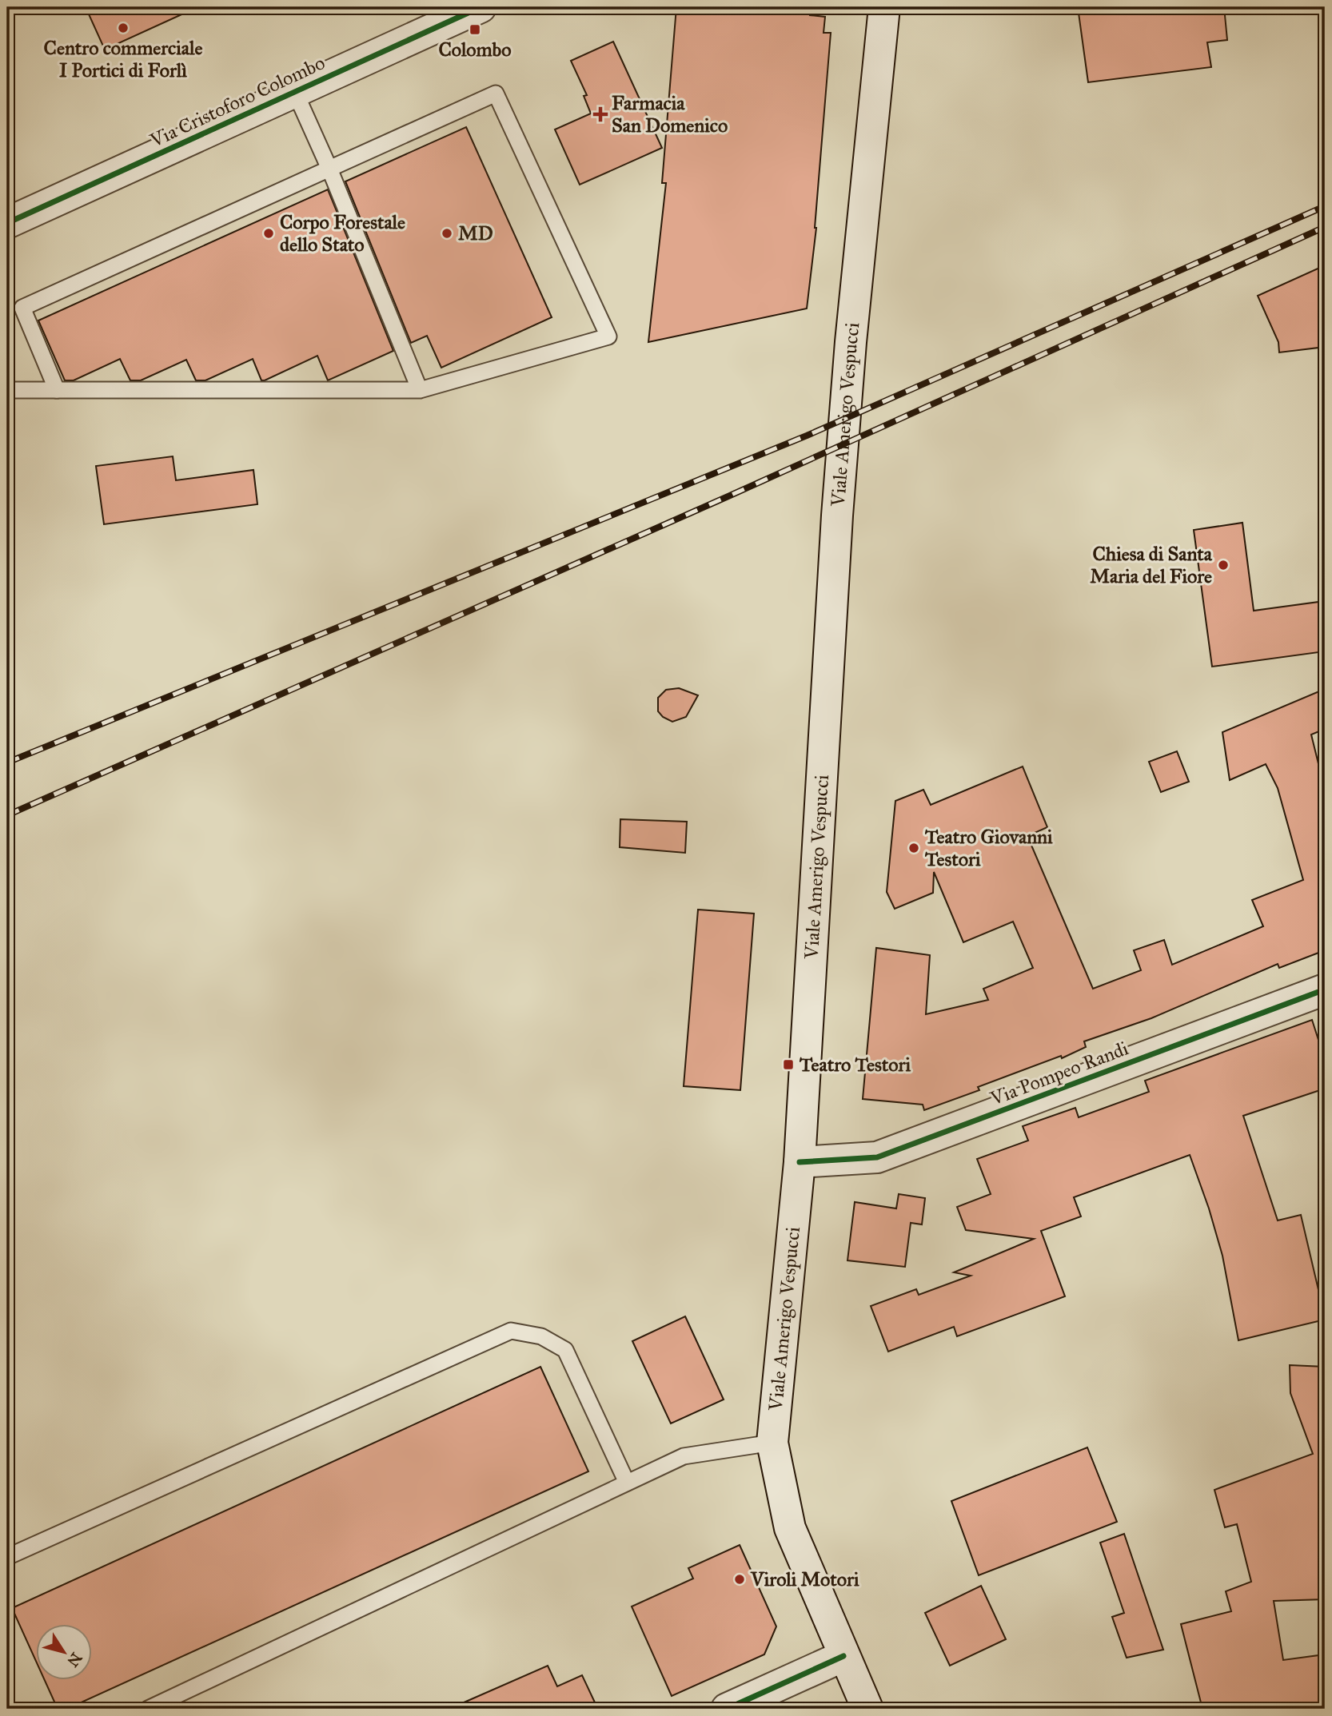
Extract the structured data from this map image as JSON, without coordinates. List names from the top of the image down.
{
  "streets": {
    "main road": ["Via Cristoforo Colombo", "Viale Amerigo Vespucci", "Via Pompeo Randi"]
  },
  "crossings": [
    ["Viale Amerigo Vespucci", "Via Pompeo Randi"]
  ],
  "places": {
    "other": [
      "Centro commerciale I Portici di Forlì",
      "Corpo Forestale dello Stato",
      "MD",
      "Chiesa di Santa Maria del Fiore",
      "Teatro Giovanni Testori",
      "Viroli Motori"
    ],
    "transit": ["Colombo", "Teatro Testori"],
    "health": ["Farmacia San Domenico"]
  },
  "north": "bottom right"
}
